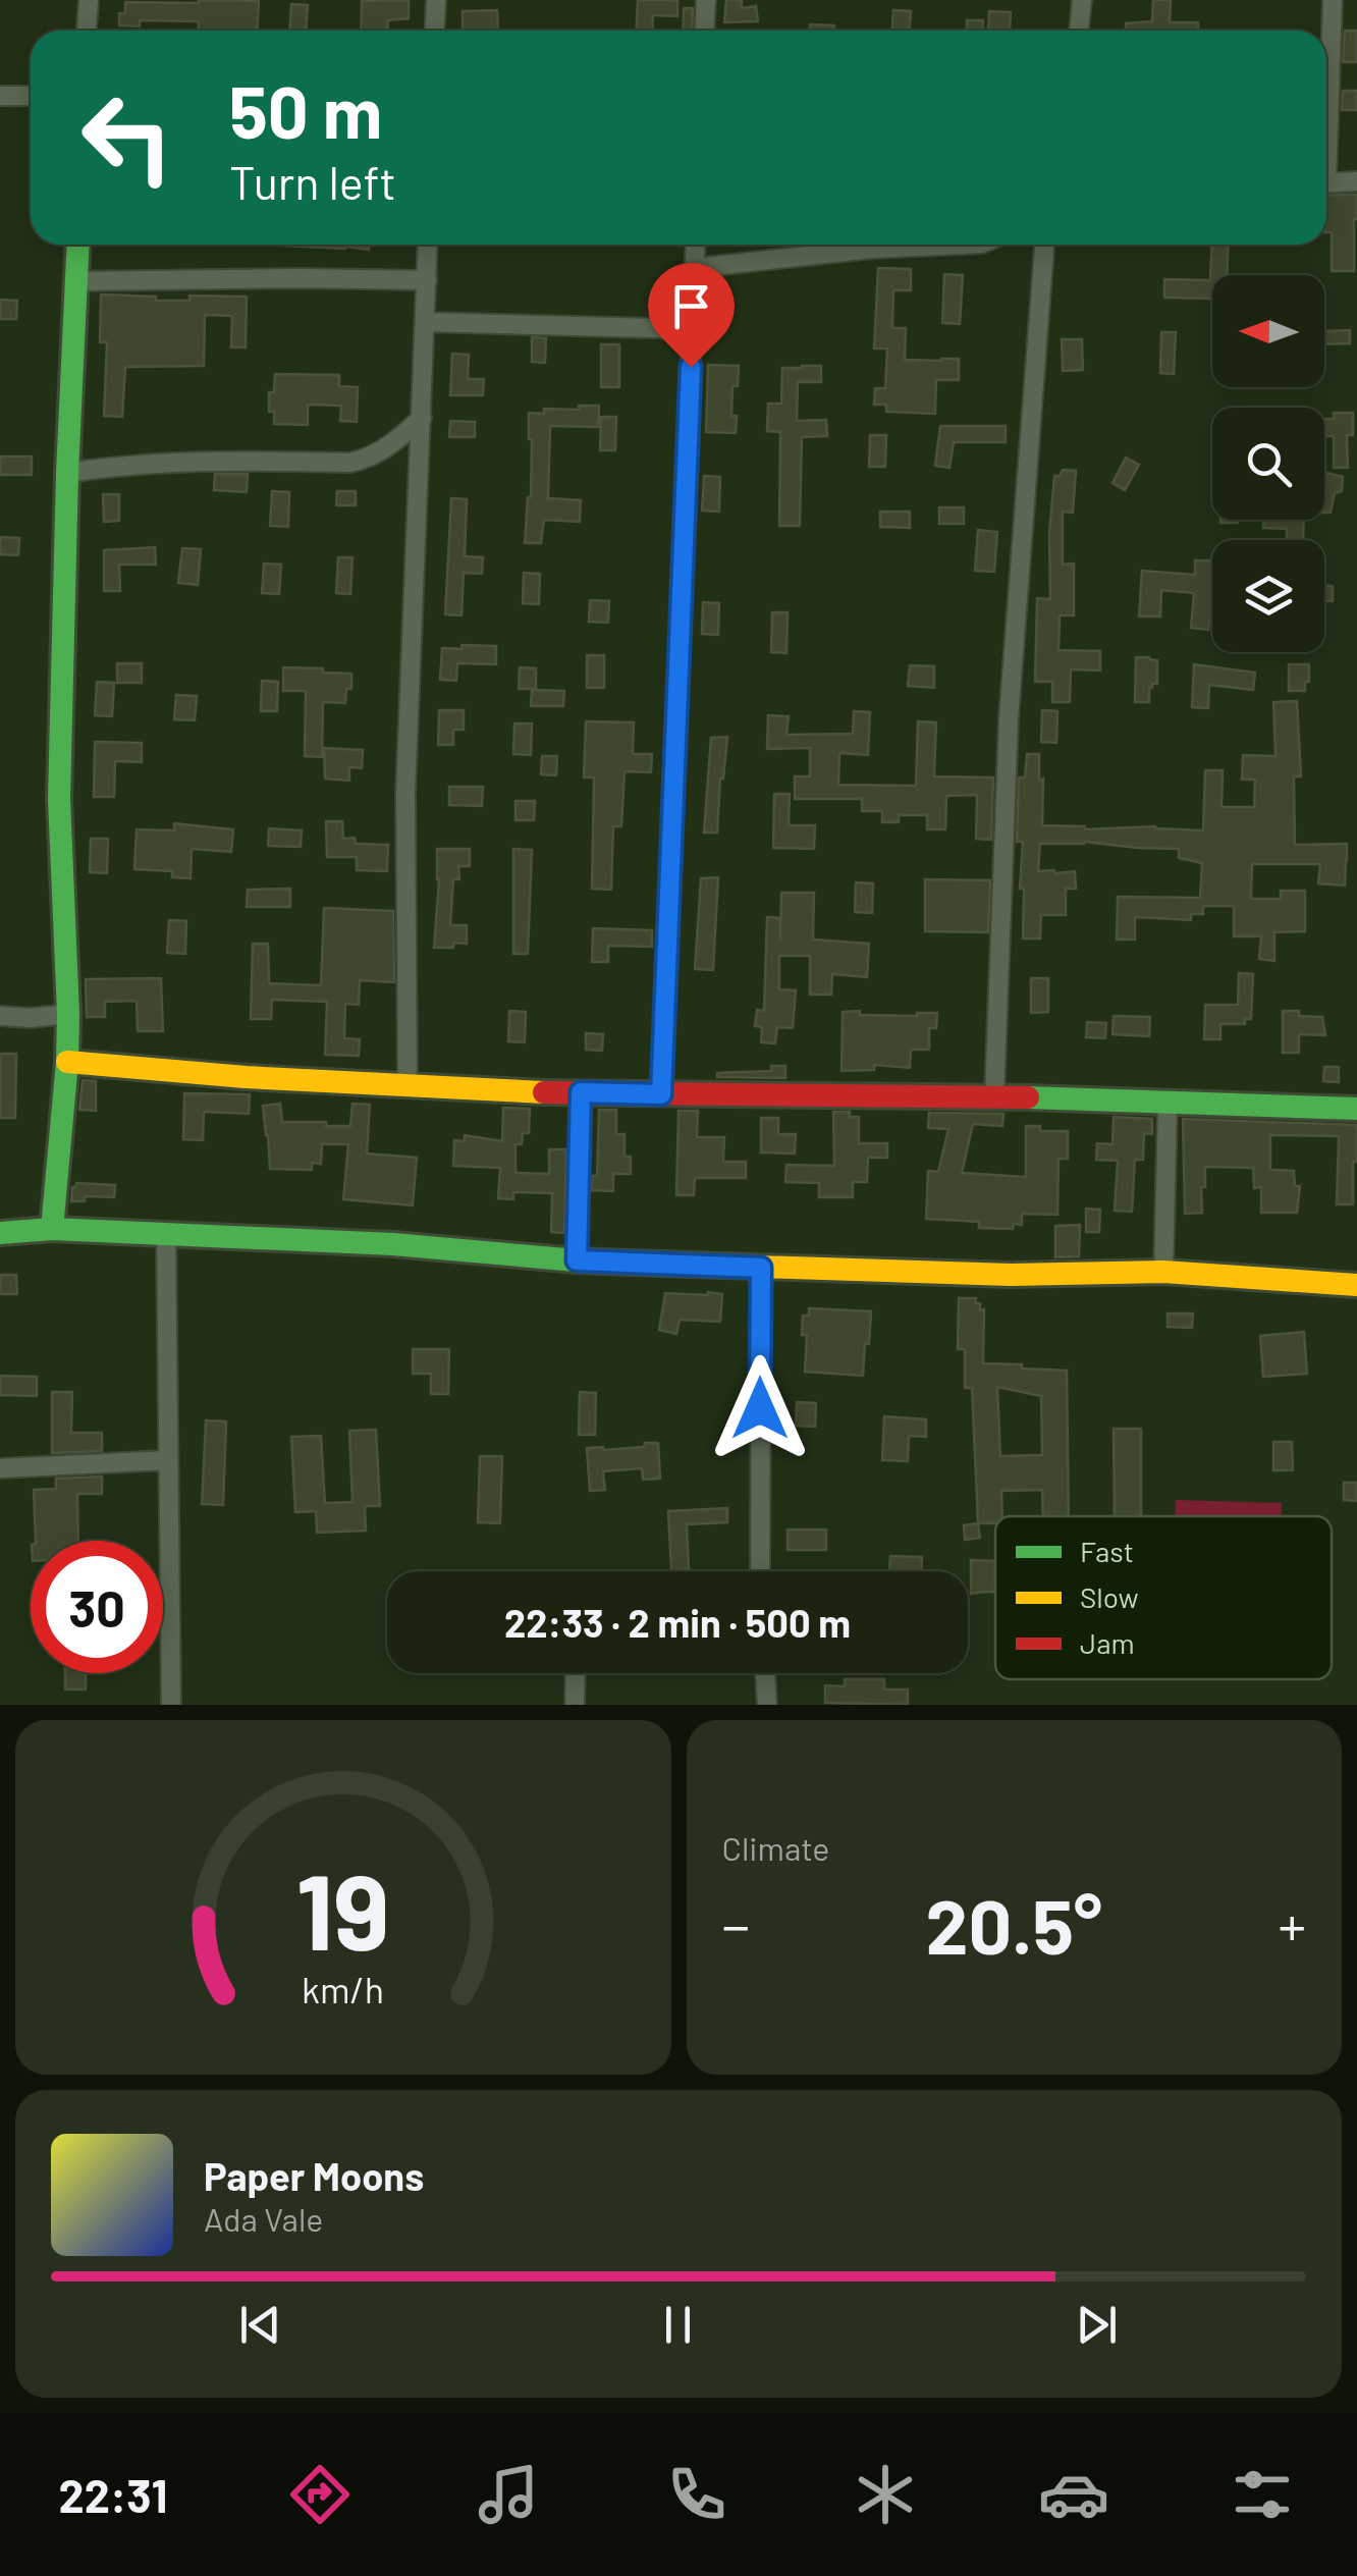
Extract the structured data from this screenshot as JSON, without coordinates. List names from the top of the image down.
{
  "legend": ["Fast", "Slow", "Jam"],
  "north": "left",
  "page": {
    "turn": ["50 m", "Turn left"],
    "limit": "30",
    "trip": "22:33 · 2 min · 500 m",
    "tile": "Climate",
    "heat": ["−", "20.5°", "+"],
    "song": ["Paper Moons", "Ada Vale"],
    "tabs": "22:31",
    "gauge": ["19", "km/h"]
  }
}
